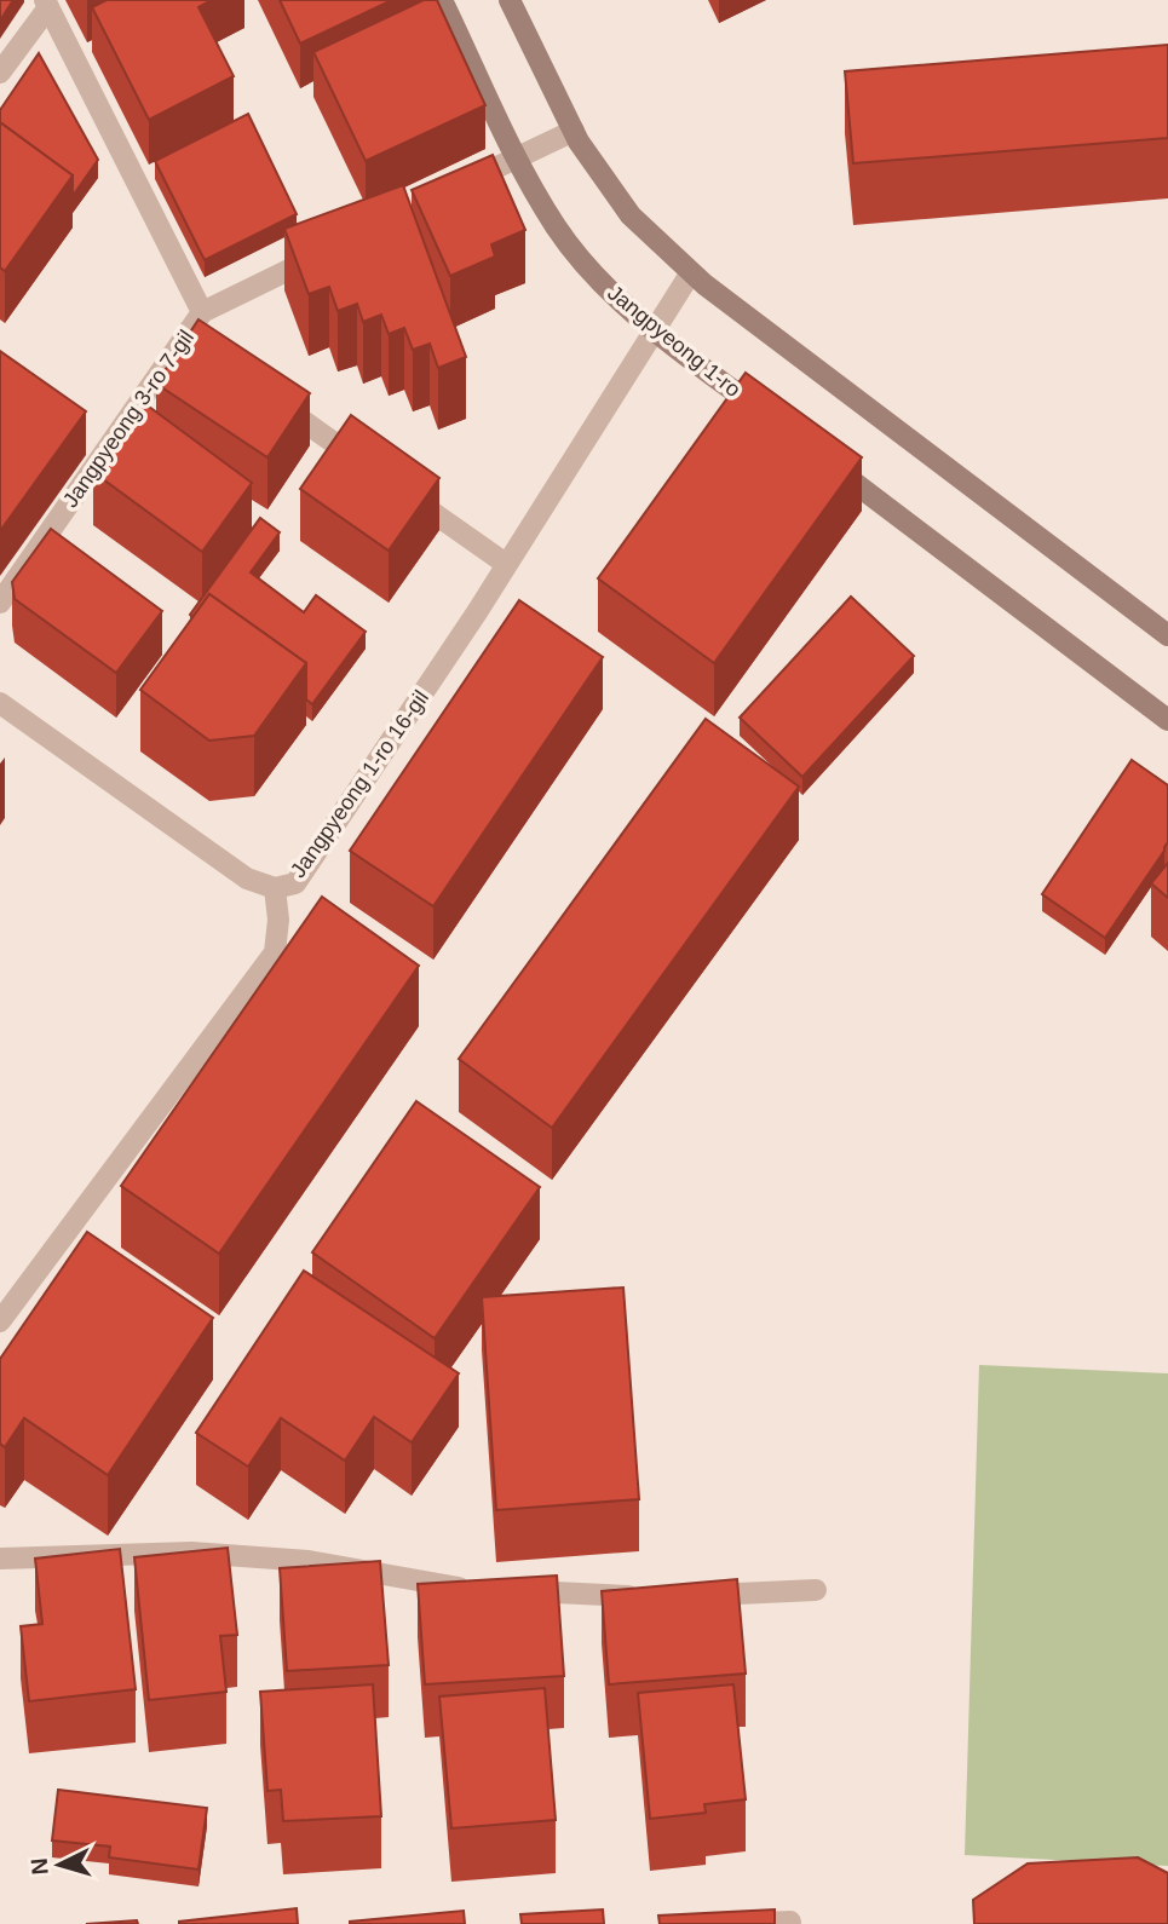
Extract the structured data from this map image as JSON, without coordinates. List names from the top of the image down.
{
  "streets": {
    "street": ["Jangpyeong 1-ro", "Jangpyeong 3-ro 7-gil", "Jangpyeong 1-ro 16-gil"]
  },
  "crossings": [
    ["Jangpyeong 1-ro", "Jangpyeong 1-ro 16-gil"]
  ],
  "north": "left"
}
